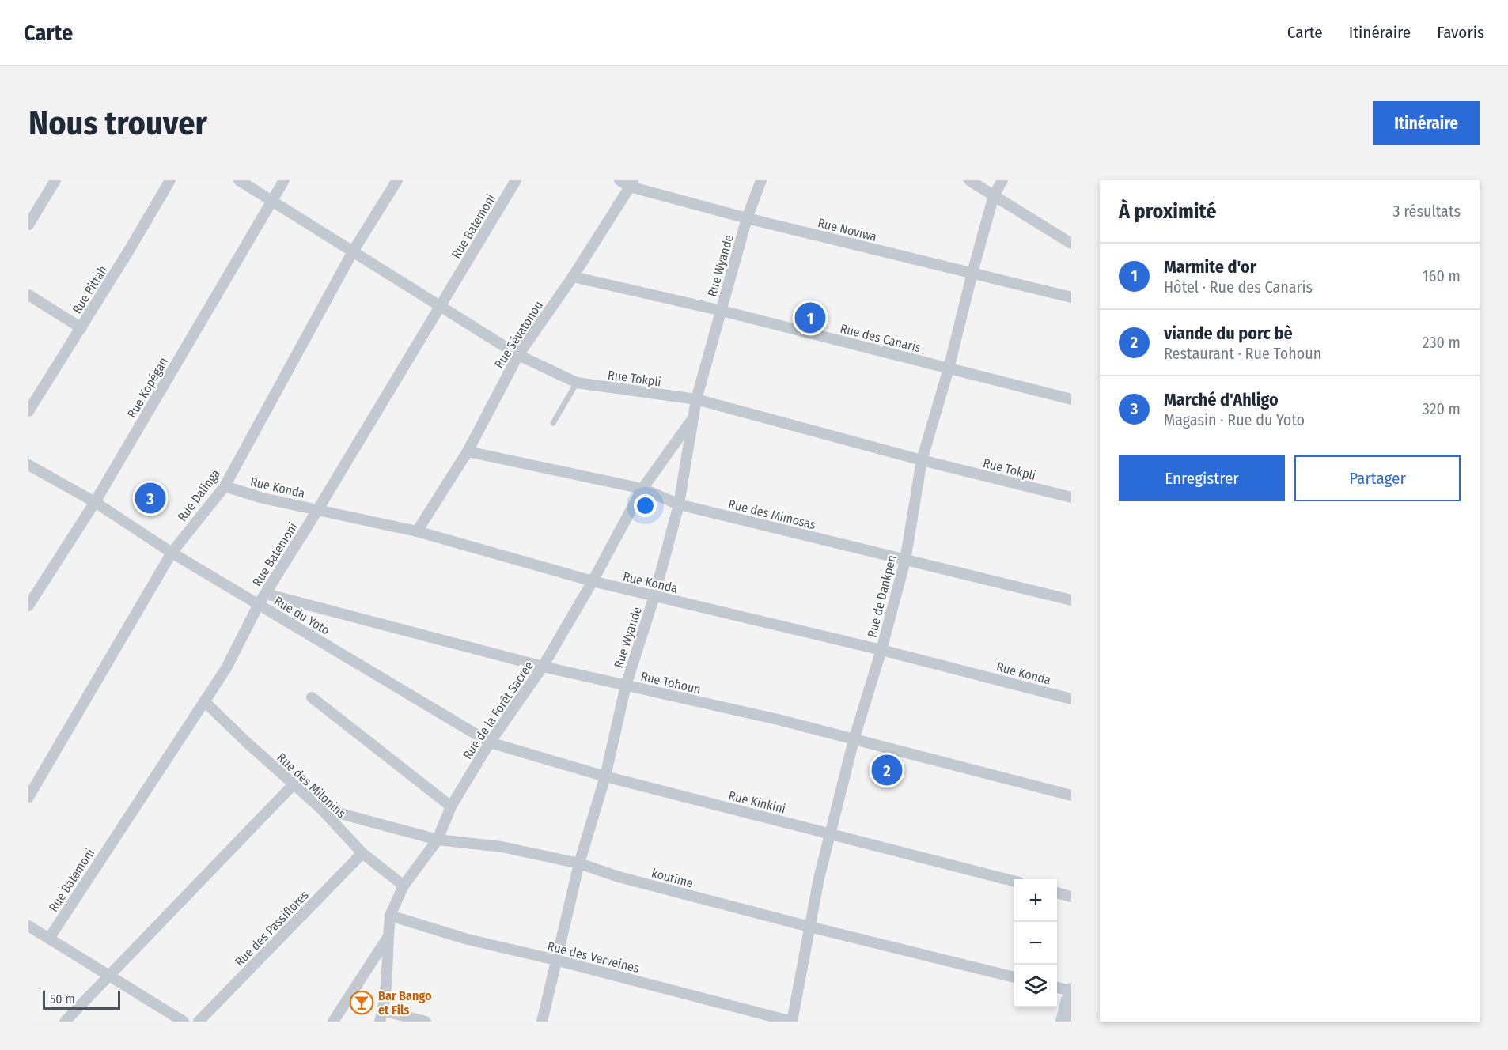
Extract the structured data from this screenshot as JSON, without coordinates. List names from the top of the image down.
{
  "streets": {
    "street": [
      "Rue Batemoni",
      "Rue Noviwa",
      "Rue Wyande",
      "Rue Pittah",
      "Rue Sévatonou",
      "Rue des Canaris",
      "Rue Tokpli",
      "Rue Kopégan",
      "Rue Konda",
      "Rue Dalinga",
      "Rue des Mimosas",
      "Rue de Dankpen",
      "Rue du Yoto",
      "Rue Tohoun",
      "Rue de la Forêt Sacrée",
      "Rue des Milonins",
      "Rue Kinkini",
      "koutime",
      "Rue des Passiflores",
      "Rue des Verveines"
    ]
  },
  "crossings": [
    ["Rue Batemoni", "Rue Tokpli"],
    ["Rue Batemoni", "Rue Konda"],
    ["Rue Batemoni", "Rue du Yoto"],
    ["Rue Batemoni", "Rue Tohoun"],
    ["Rue Batemoni", "Rue des Milonins"],
    ["Rue Noviwa", "Rue Wyande"],
    ["Rue Noviwa", "Rue Sévatonou"],
    ["Rue Noviwa", "Rue de Dankpen"],
    ["Rue Wyande", "Rue des Canaris"],
    ["Rue Wyande", "Rue Tokpli"],
    ["Rue Wyande", "Rue Konda"],
    ["Rue Wyande", "Rue des Mimosas"],
    ["Rue Wyande", "Rue Tohoun"],
    ["Rue Wyande", "Rue de la Forêt Sacrée"],
    ["Rue Wyande", "Rue Kinkini"],
    ["Rue Wyande", "koutime"],
    ["Rue Wyande", "Rue des Verveines"],
    ["Rue Sévatonou", "Rue des Canaris"],
    ["Rue Sévatonou", "Rue Tokpli"],
    ["Rue Sévatonou", "Rue Konda"],
    ["Rue Sévatonou", "Rue des Mimosas"],
    ["Rue des Canaris", "Rue de Dankpen"],
    ["Rue Tokpli", "Rue Kopégan"],
    ["Rue Tokpli", "Rue Dalinga"],
    ["Rue Tokpli", "Rue de Dankpen"],
    ["Rue Kopégan", "Rue du Yoto"],
    ["Rue Konda", "Rue Dalinga"],
    ["Rue Konda", "Rue de Dankpen"],
    ["Rue Konda", "Rue de la Forêt Sacrée"],
    ["Rue Dalinga", "Rue du Yoto"],
    ["Rue des Mimosas", "Rue de Dankpen"],
    ["Rue des Mimosas", "Rue de la Forêt Sacrée"],
    ["Rue de Dankpen", "Rue Tohoun"],
    ["Rue de Dankpen", "Rue Kinkini"],
    ["Rue de Dankpen", "koutime"],
    ["Rue de Dankpen", "Rue des Verveines"],
    ["Rue du Yoto", "Rue de la Forêt Sacrée"],
    ["Rue du Yoto", "Rue Kinkini"],
    ["Rue Tohoun", "Rue de la Forêt Sacrée"],
    ["Rue de la Forêt Sacrée", "Rue des Milonins"],
    ["Rue de la Forêt Sacrée", "Rue Kinkini"],
    ["Rue de la Forêt Sacrée", "koutime"],
    ["Rue de la Forêt Sacrée", "Rue des Verveines"],
    ["Rue des Milonins", "koutime"],
    ["Rue des Milonins", "Rue des Passiflores"]
  ],
  "places": {
    "bar": ["Bar Bango et Fils"]
  },
  "scale_bar": "50 m",
  "page": {
    "header": "Carte",
    "nav": ["Carte", "Itinéraire", "Favoris"],
    "buttons": [
      "Itinéraire",
      ["Enregistrer", "Partager"]
    ],
    "title": "Nous trouver",
    "heading": ["À proximité", "3 résultats"],
    "list": [
      {
        "mark": "1",
        "name": "Marmite d'or",
        "note": "Hôtel · Rue des Canaris",
        "value": "160 m"
      },
      {
        "mark": "2",
        "name": "viande du porc bè",
        "note": "Restaurant · Rue Tohoun",
        "value": "230 m"
      },
      {
        "mark": "3",
        "name": "Marché d'Ahligo",
        "note": "Magasin · Rue du Yoto",
        "value": "320 m"
      }
    ],
    "pins": ["1", "3", "2"],
    "map_buttons": ["+", "−"],
    "scale": "50 m"
  }
}
